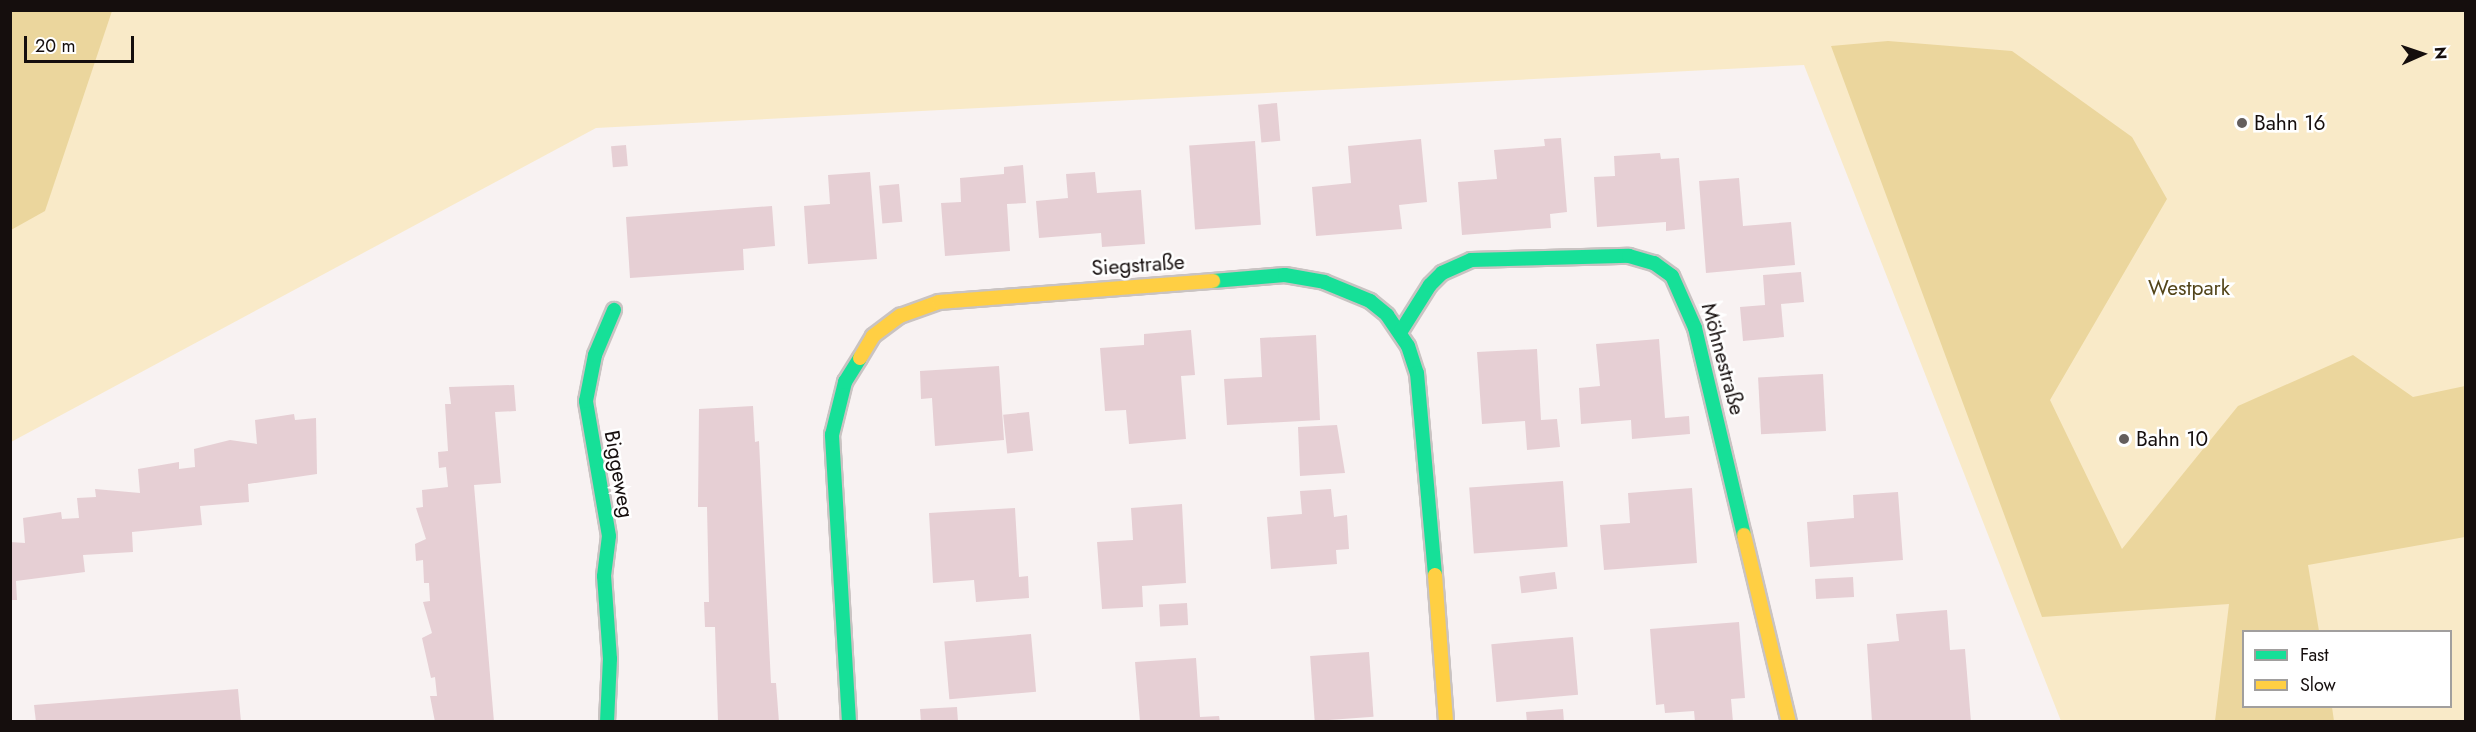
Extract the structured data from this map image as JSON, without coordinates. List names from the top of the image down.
{
  "streets": {
    "street": ["Siegstraße", "Möhnestraße", "Biggeweg"]
  },
  "crossings": [
    ["Siegstraße", "Möhnestraße"]
  ],
  "parks": ["Westpark"],
  "places": ["Bahn 16", "Bahn 10"],
  "legend": ["Fast", "Slow"],
  "scale_bar": "20 m",
  "north": "right"
}
